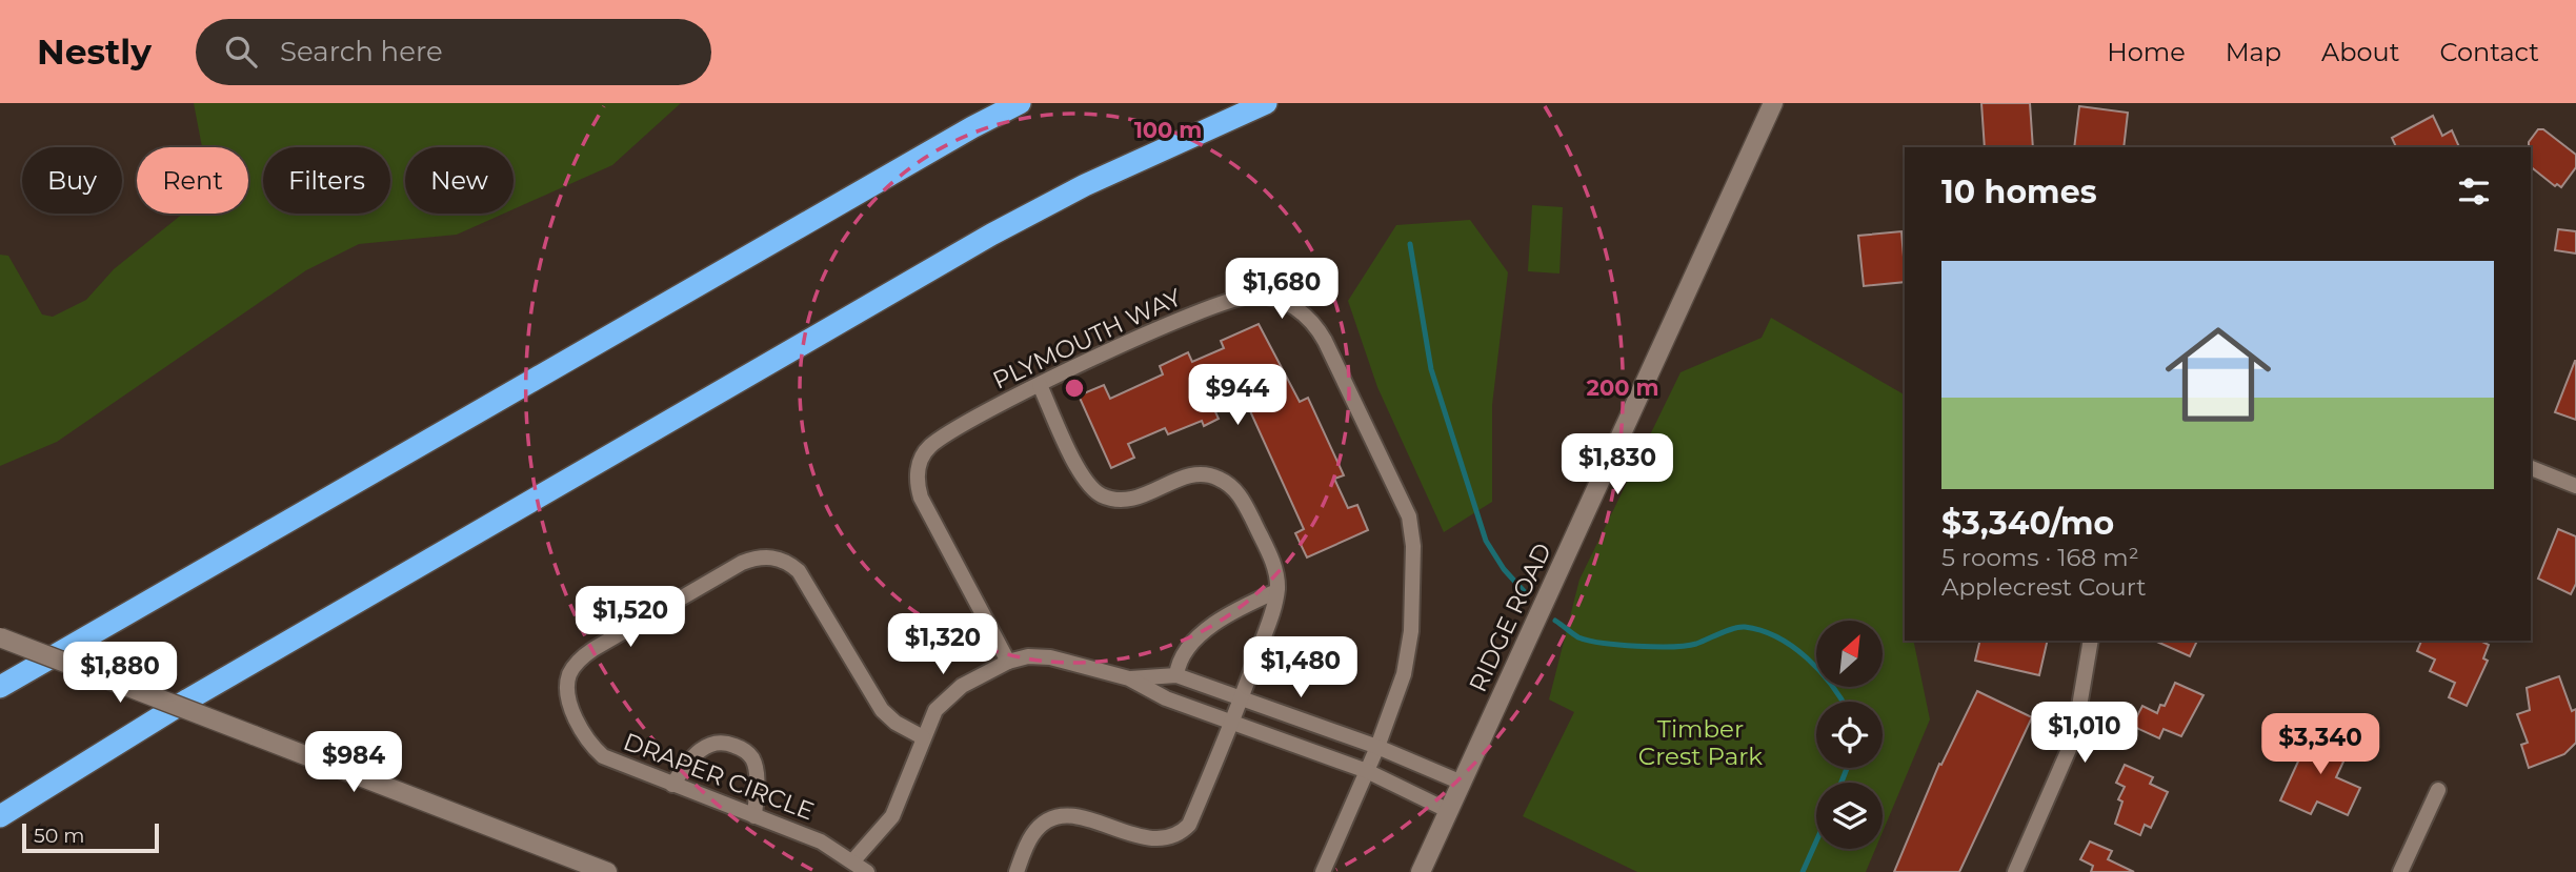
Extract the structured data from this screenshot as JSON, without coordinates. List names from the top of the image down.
{
  "streets": {
    "street": ["PLYMOUTH WAY", "RIDGE ROAD", "DRAPER CIRCLE"]
  },
  "parks": ["Timber Crest Park"],
  "scale_bar": "50 m",
  "north": "top right",
  "page": {
    "header": "Nestly",
    "search": "Search here",
    "nav": [
      "Home",
      "Map",
      "About",
      "Contact"
    ],
    "chip": [
      "Buy",
      "Rent",
      "Filters",
      "New"
    ],
    "heading": "10 homes",
    "list": [
      {
        "name": "$3,340/mo",
        "note": "5 rooms · 168 m² · Applecrest Court"
      }
    ],
    "price": [
      "$1,680",
      "$944",
      "$1,830",
      "$1,520",
      "$1,320",
      "$1,480",
      "$1,880",
      "$1,010",
      "$3,340",
      "$984"
    ],
    "scale": "50 m"
  },
  "rings": ["100 m", "200 m"]
}
